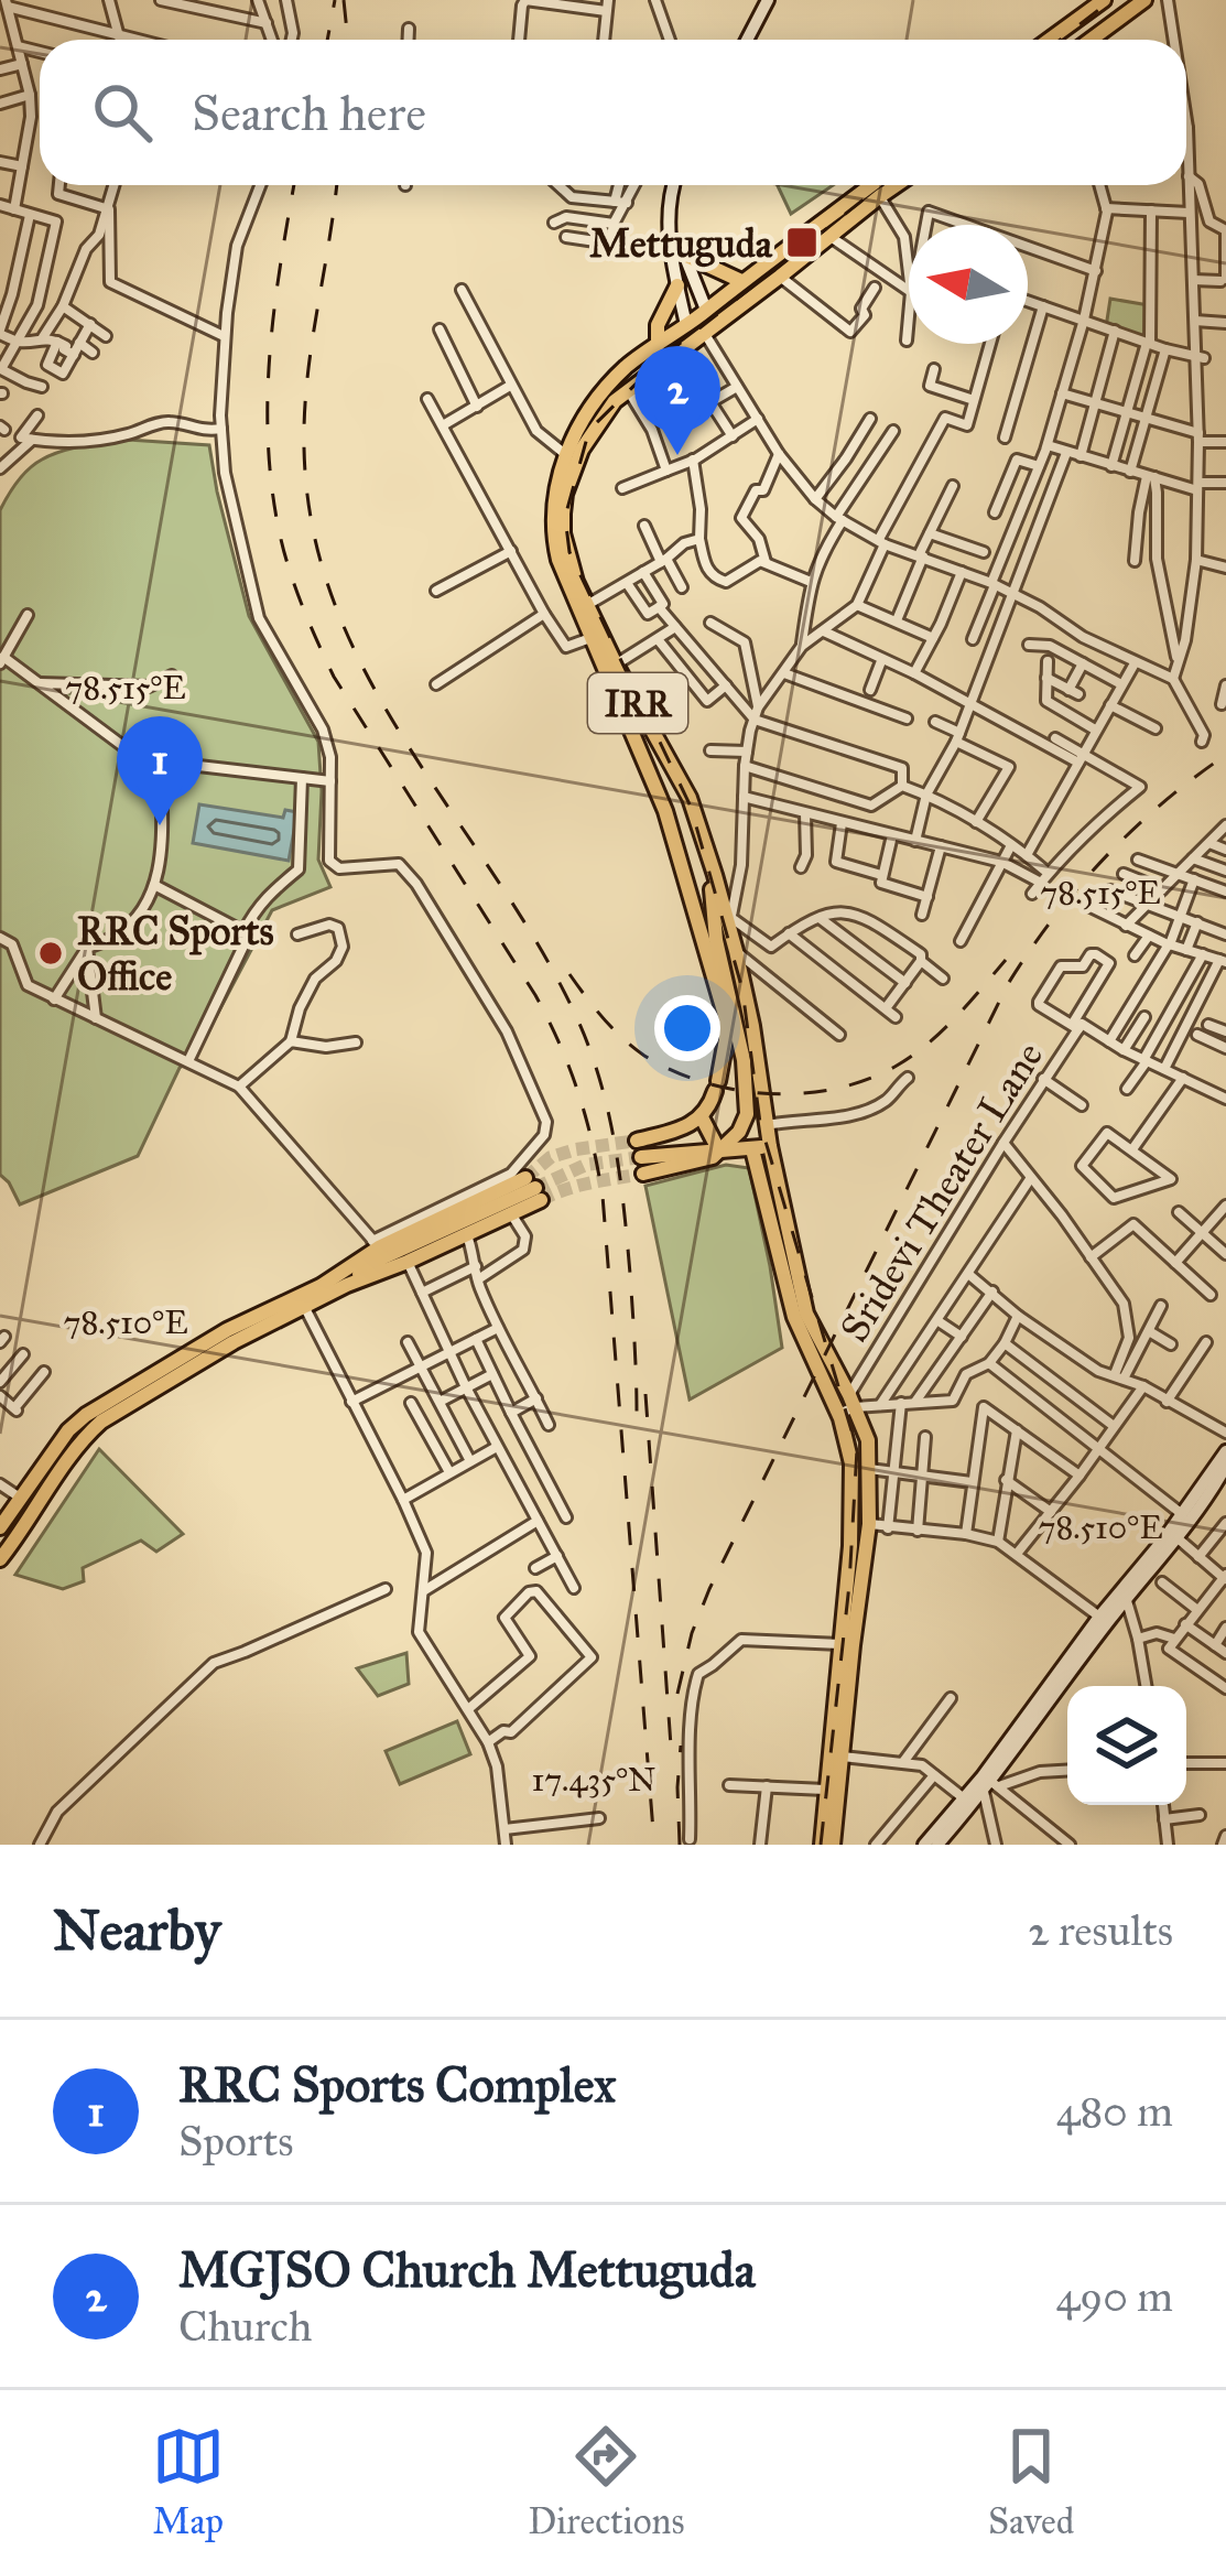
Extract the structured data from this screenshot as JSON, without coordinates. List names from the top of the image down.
{
  "streets": {
    "main road": ["IRR"],
    "street": ["Sridevi Theater Lane"]
  },
  "places": {
    "transit": ["Mettuguda"],
    "other": ["RRC Sports Office"]
  },
  "north": "left",
  "page": {
    "search": "Search here",
    "pins": ["2", "1"],
    "heading": ["Nearby", "2 results"],
    "list": [
      {
        "mark": "1",
        "name": "RRC Sports Complex",
        "note": "Sports",
        "value": "480 m"
      },
      {
        "mark": "2",
        "name": "MGJSO Church Mettuguda",
        "note": "Church",
        "value": "490 m"
      }
    ],
    "nav": ["Map", "Directions", "Saved"]
  },
  "coordinates": ["78.515°E", "78.510°E", "17.435°N"]
}
